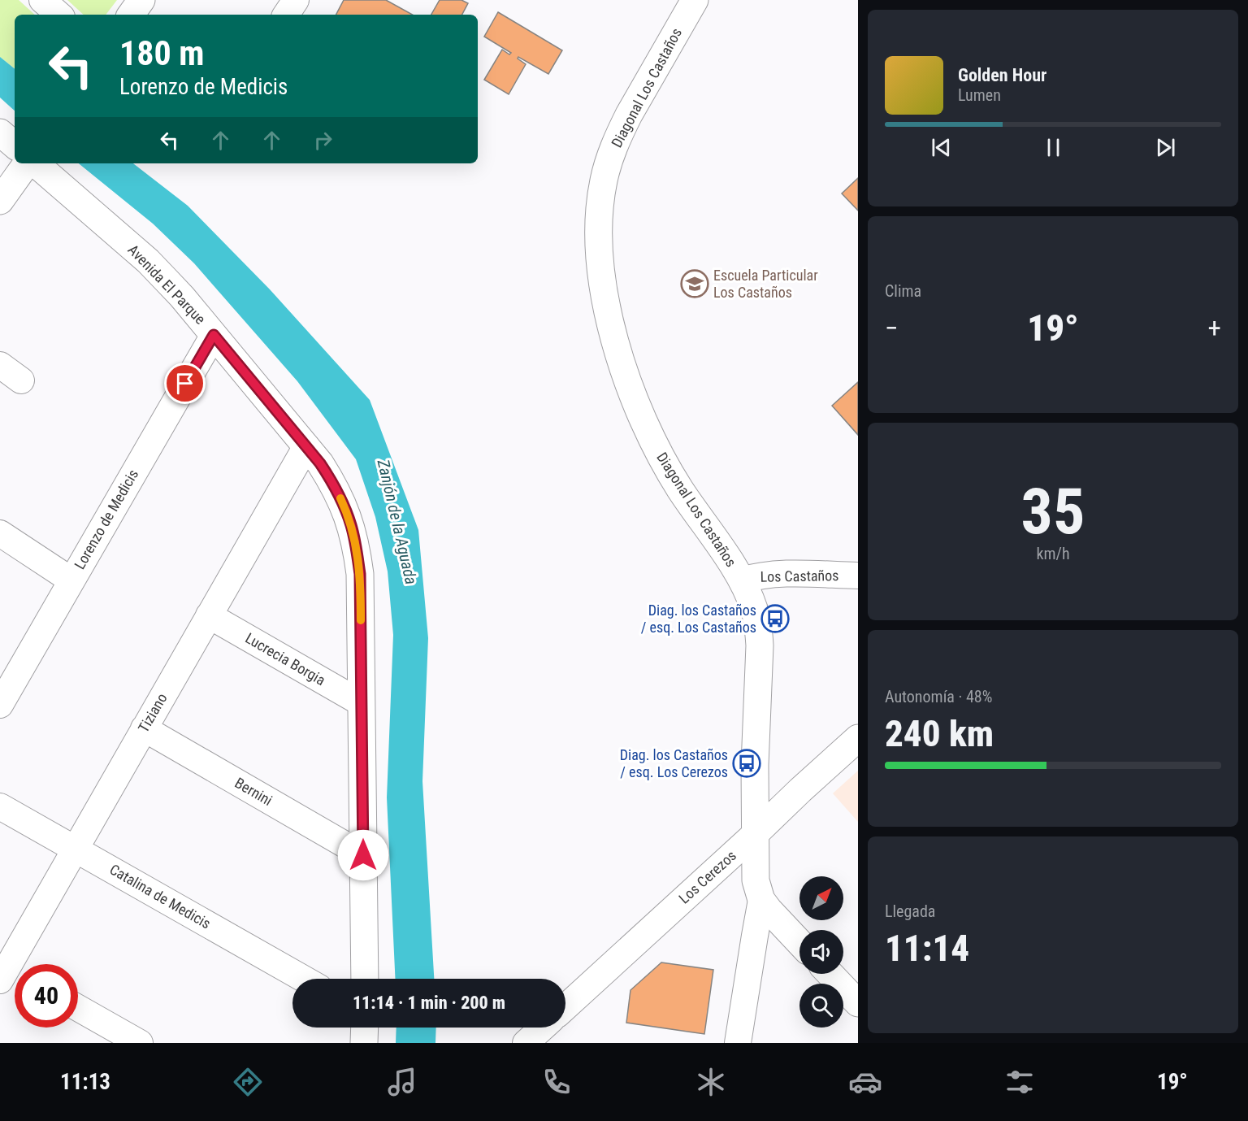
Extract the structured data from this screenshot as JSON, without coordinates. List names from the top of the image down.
{
  "streets": {
    "street": [
      "Diagonal Los Castaños",
      "Avenida El Parque",
      "Lorenzo de Medicis",
      "Los Castaños",
      "Lucrecia Borgia",
      "Tiziano",
      "Bernini",
      "Los Cerezos",
      "Catalina de Medicis"
    ]
  },
  "crossings": [
    ["Diagonal Los Castaños", "Los Castaños"],
    ["Diagonal Los Castaños", "Los Cerezos"],
    ["Avenida El Parque", "Lorenzo de Medicis"],
    ["Avenida El Parque", "Lucrecia Borgia"],
    ["Avenida El Parque", "Tiziano"],
    ["Avenida El Parque", "Bernini"],
    ["Lucrecia Borgia", "Tiziano"],
    ["Tiziano", "Bernini"],
    ["Tiziano", "Catalina de Medicis"]
  ],
  "water": ["Zanjón de la Aguada"],
  "places": {
    "school or university": ["Escuela Particular Los Castaños"],
    "bus stop": ["Diag. los Castaños / esq. Los Castaños", "Diag. los Castaños / esq. Los Cerezos"]
  },
  "north": "top right",
  "page": {
    "turn": ["180 m", "Lorenzo de Medicis"],
    "song": ["Golden Hour", "Lumen"],
    "tile": [
      "Clima",
      ["35", "km/h"],
      ["Autonomía · 48%", "240 km"],
      ["Llegada", "11:14"]
    ],
    "heat": ["−", "19°", "+"],
    "limit": "40",
    "trip": "11:14 · 1 min · 200 m",
    "tabs": ["11:13", "19°"]
  }
}
